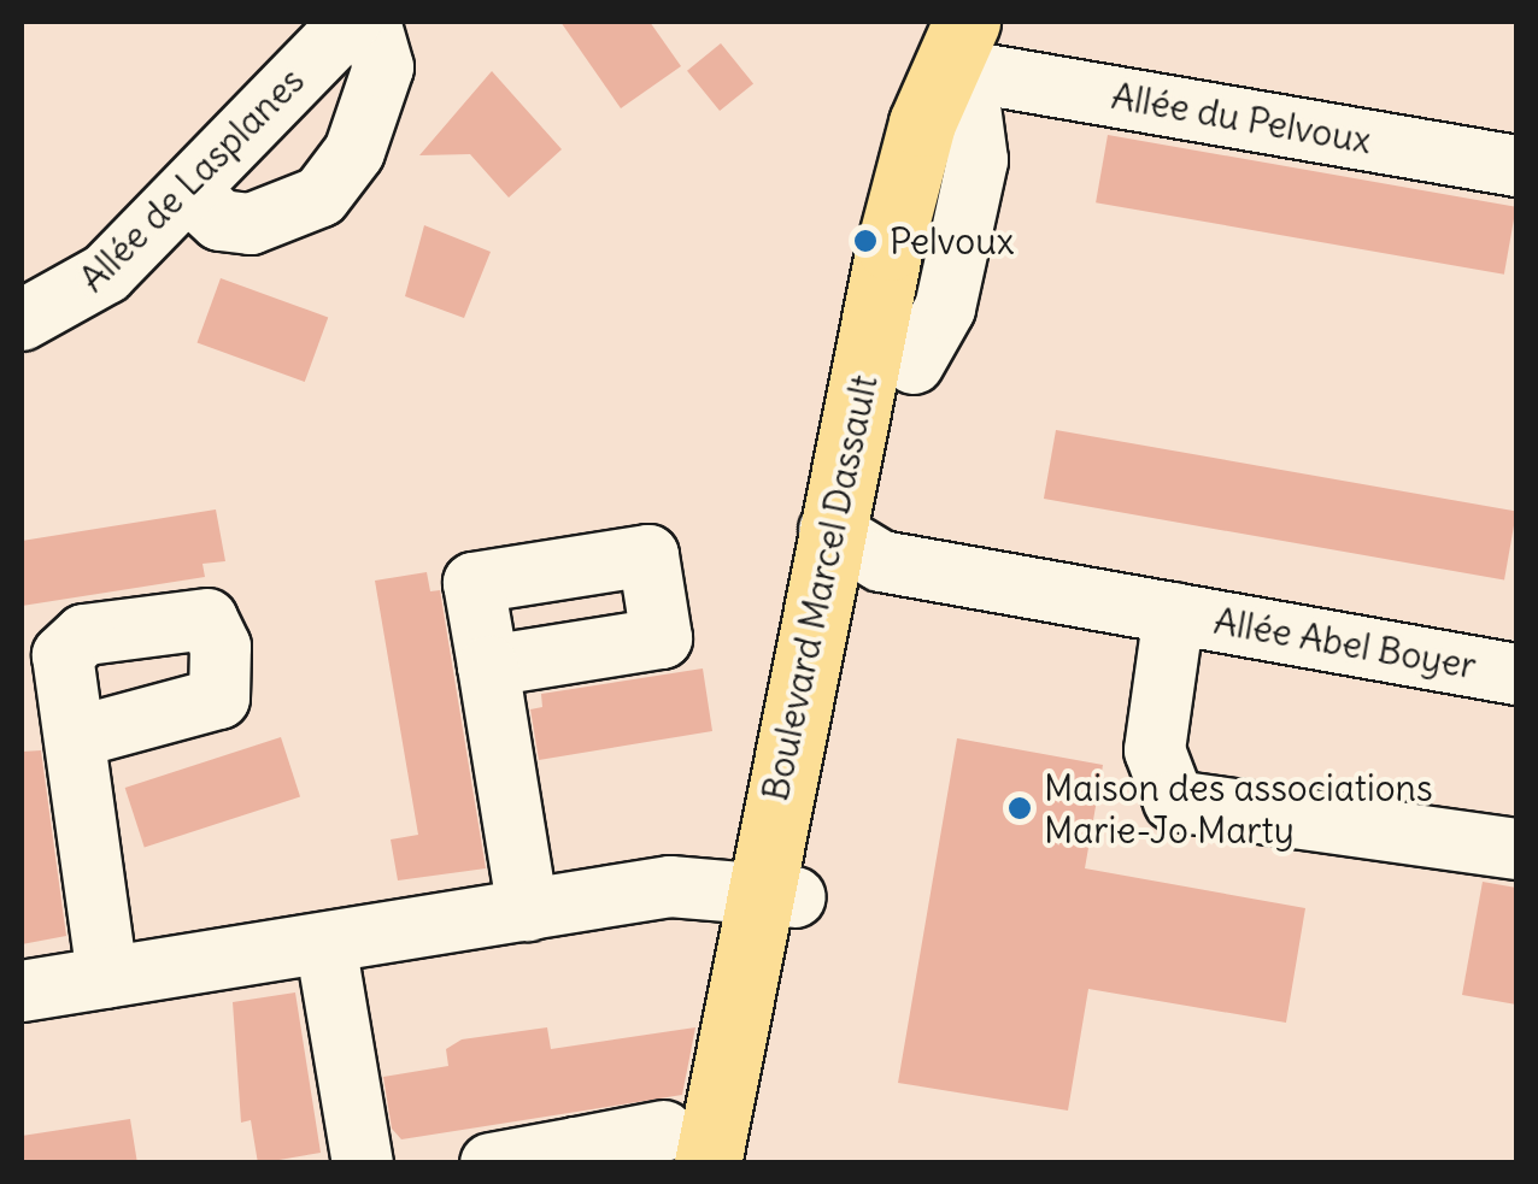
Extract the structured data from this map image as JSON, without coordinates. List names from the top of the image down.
{
  "streets": {
    "main road": ["Boulevard Marcel Dassault"],
    "street": ["Allée du Pelvoux", "Allée de Lasplanes", "Allée Abel Boyer"]
  },
  "crossings": [
    ["Allée du Pelvoux", "Boulevard Marcel Dassault"],
    ["Boulevard Marcel Dassault", "Allée Abel Boyer"]
  ],
  "places": ["Pelvoux", "Maison des associations Marie-Jo Marty"]
}
